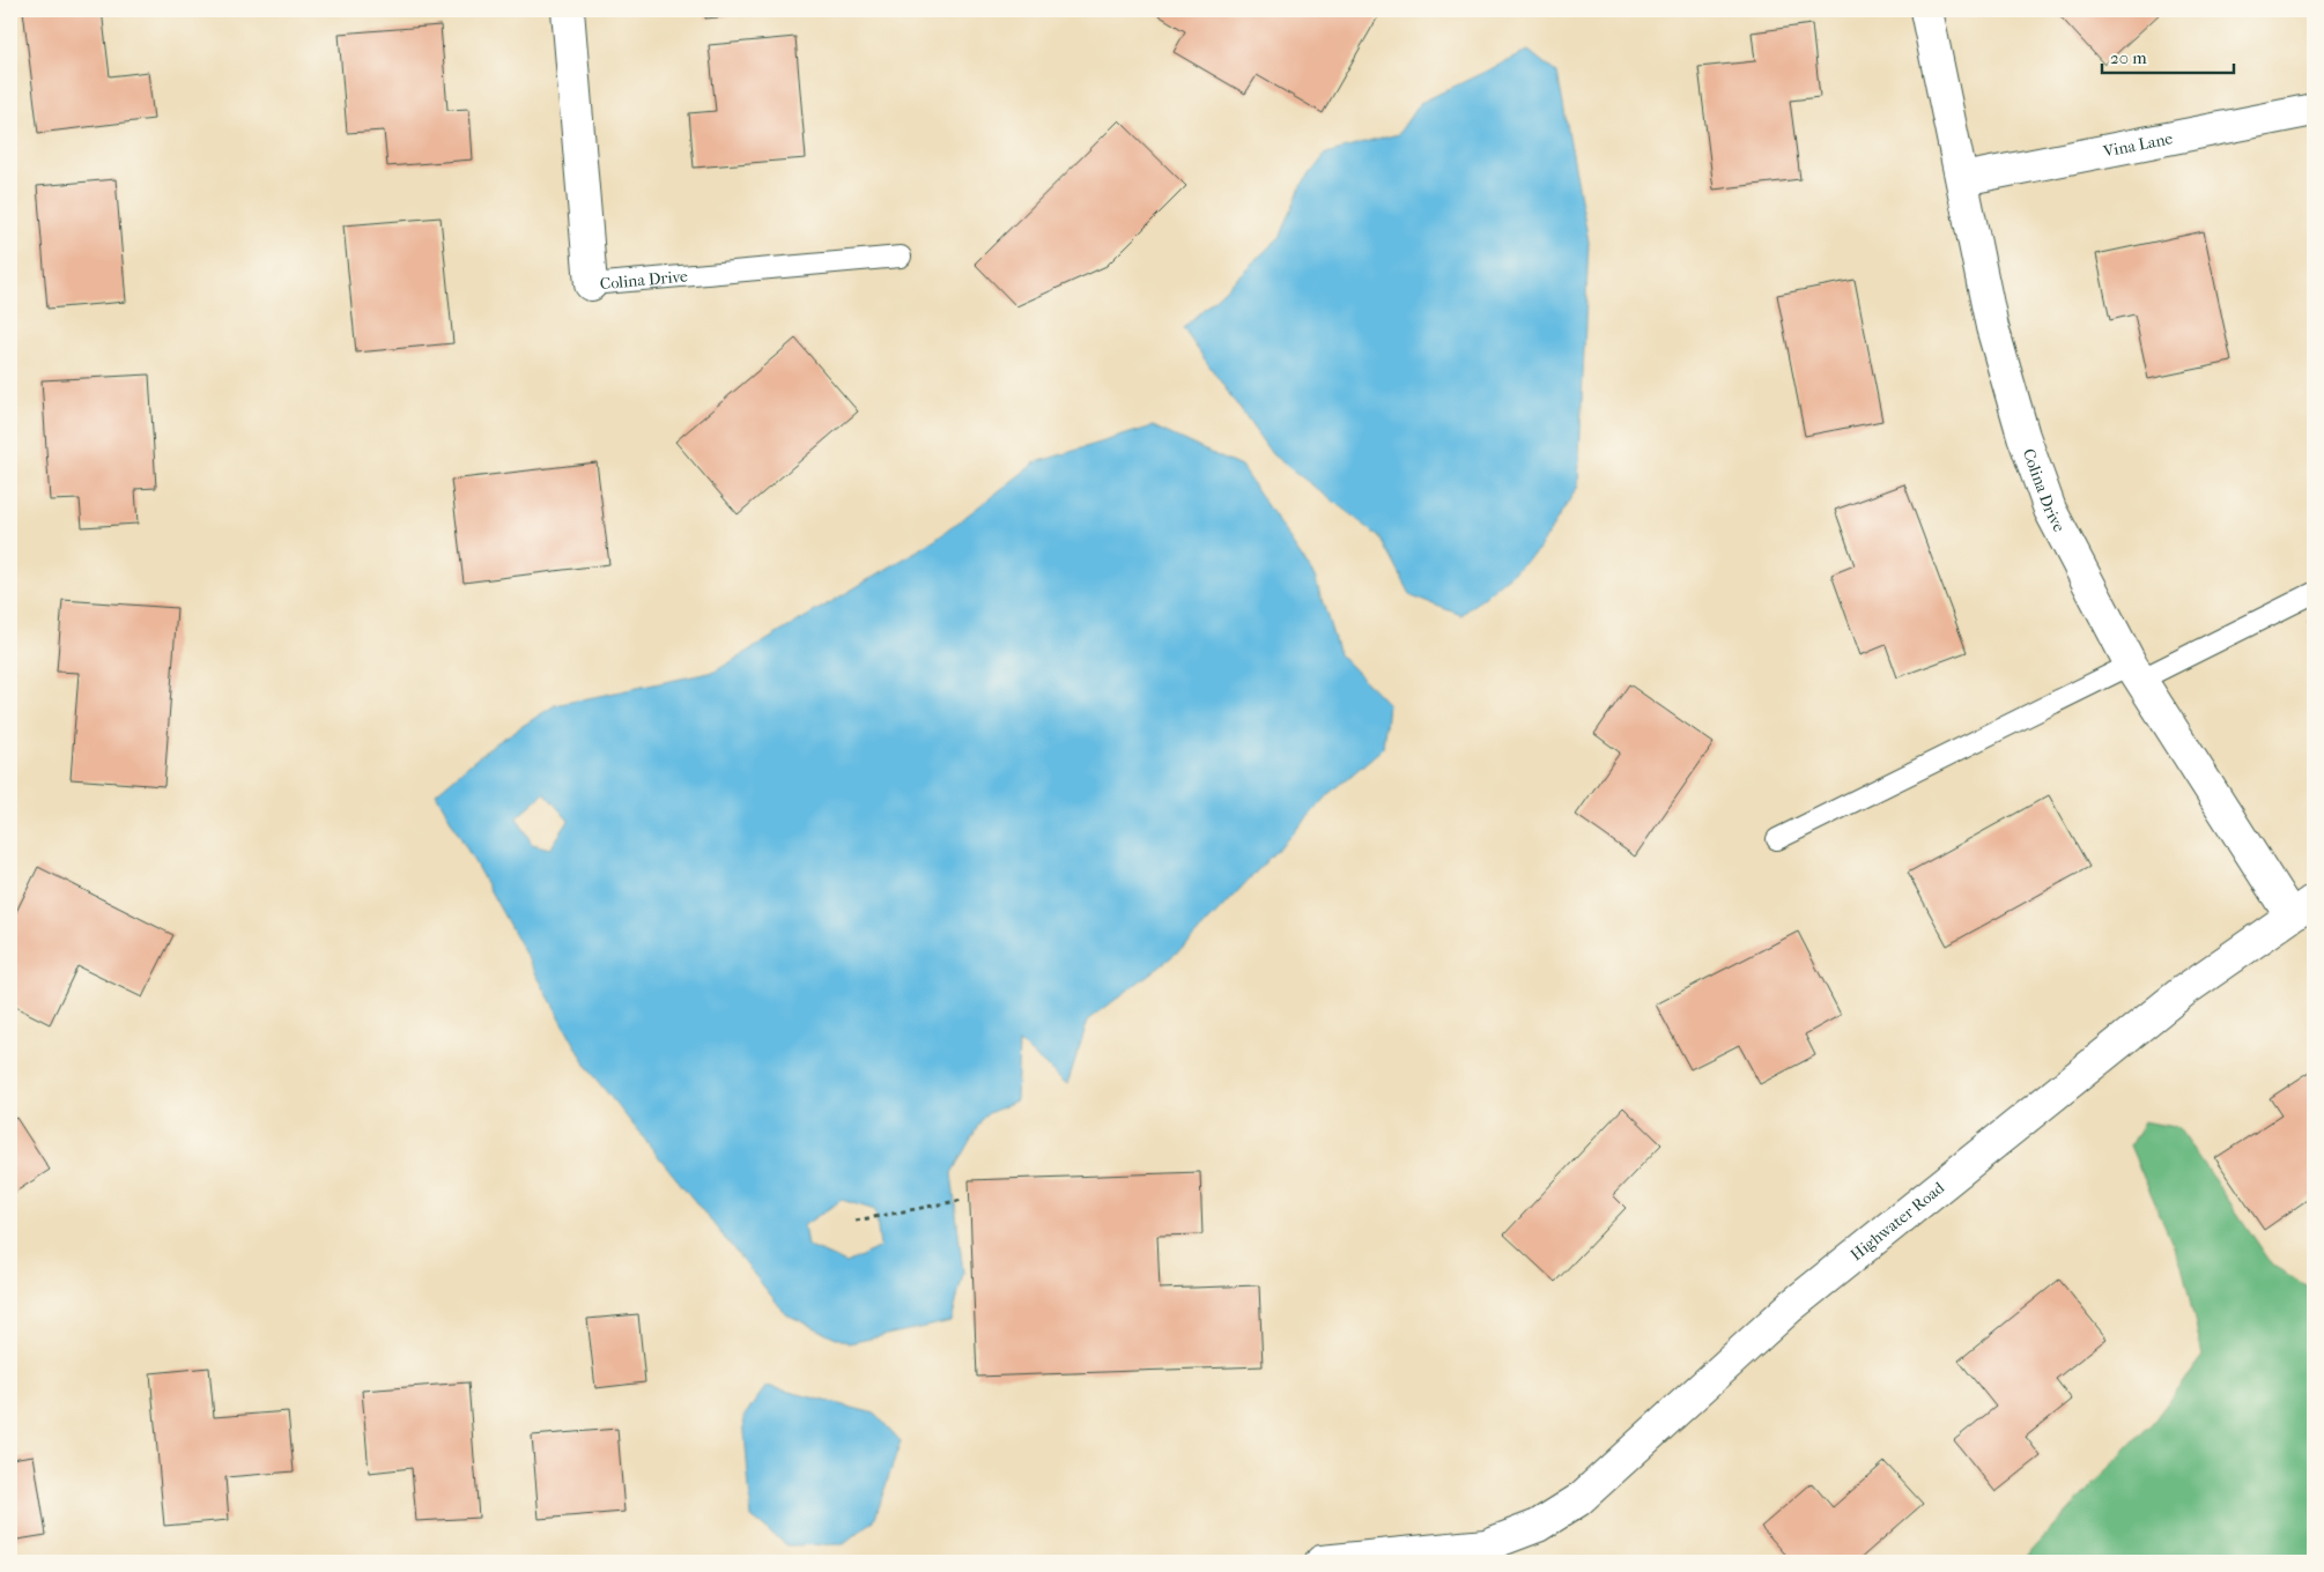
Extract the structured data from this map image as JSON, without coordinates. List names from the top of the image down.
{
  "streets": {
    "street": ["Vina Lane", "Colina Drive", "Highwater Road"]
  },
  "crossings": [
    ["Vina Lane", "Colina Drive"],
    ["Colina Drive", "Highwater Road"]
  ],
  "scale_bar": "20 m"
}
